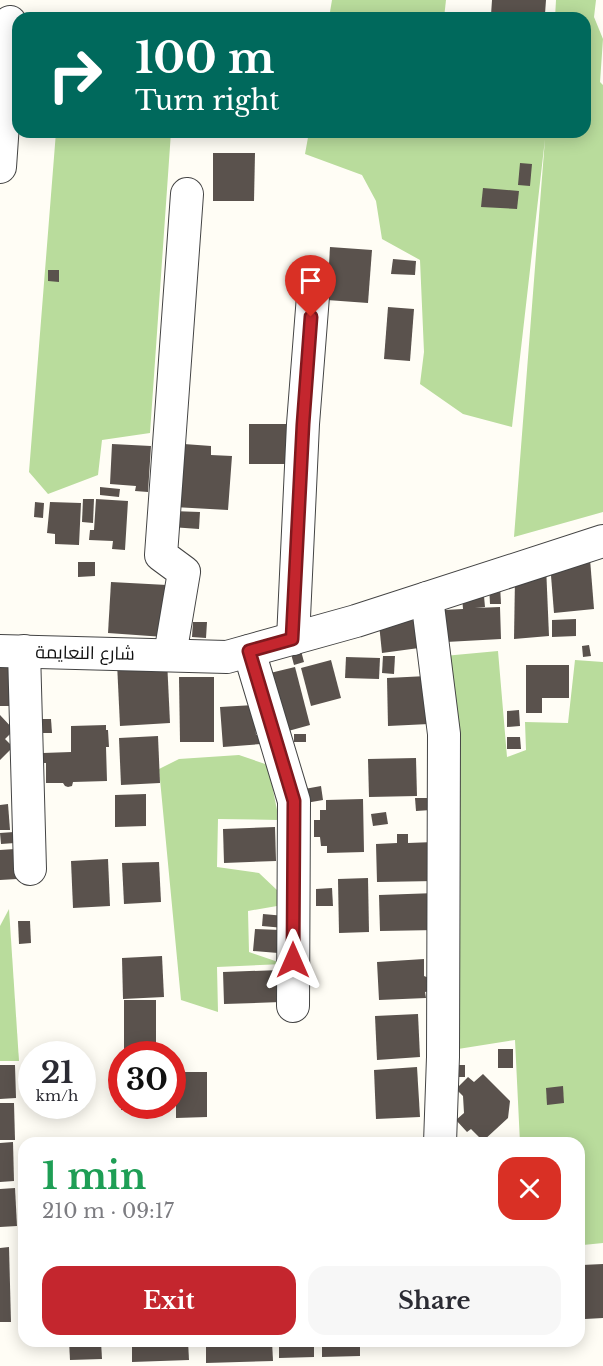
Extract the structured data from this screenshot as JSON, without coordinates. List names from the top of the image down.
{
  "streets": {
    "street": ["شارع النعايمة"]
  },
  "page": {
    "turn": ["100 m", "Turn right"],
    "speed": "21 km/h",
    "limit": "30",
    "heading": ["1 min", "210 m · 09:17"],
    "buttons": ["Exit", "Share"]
  }
}
